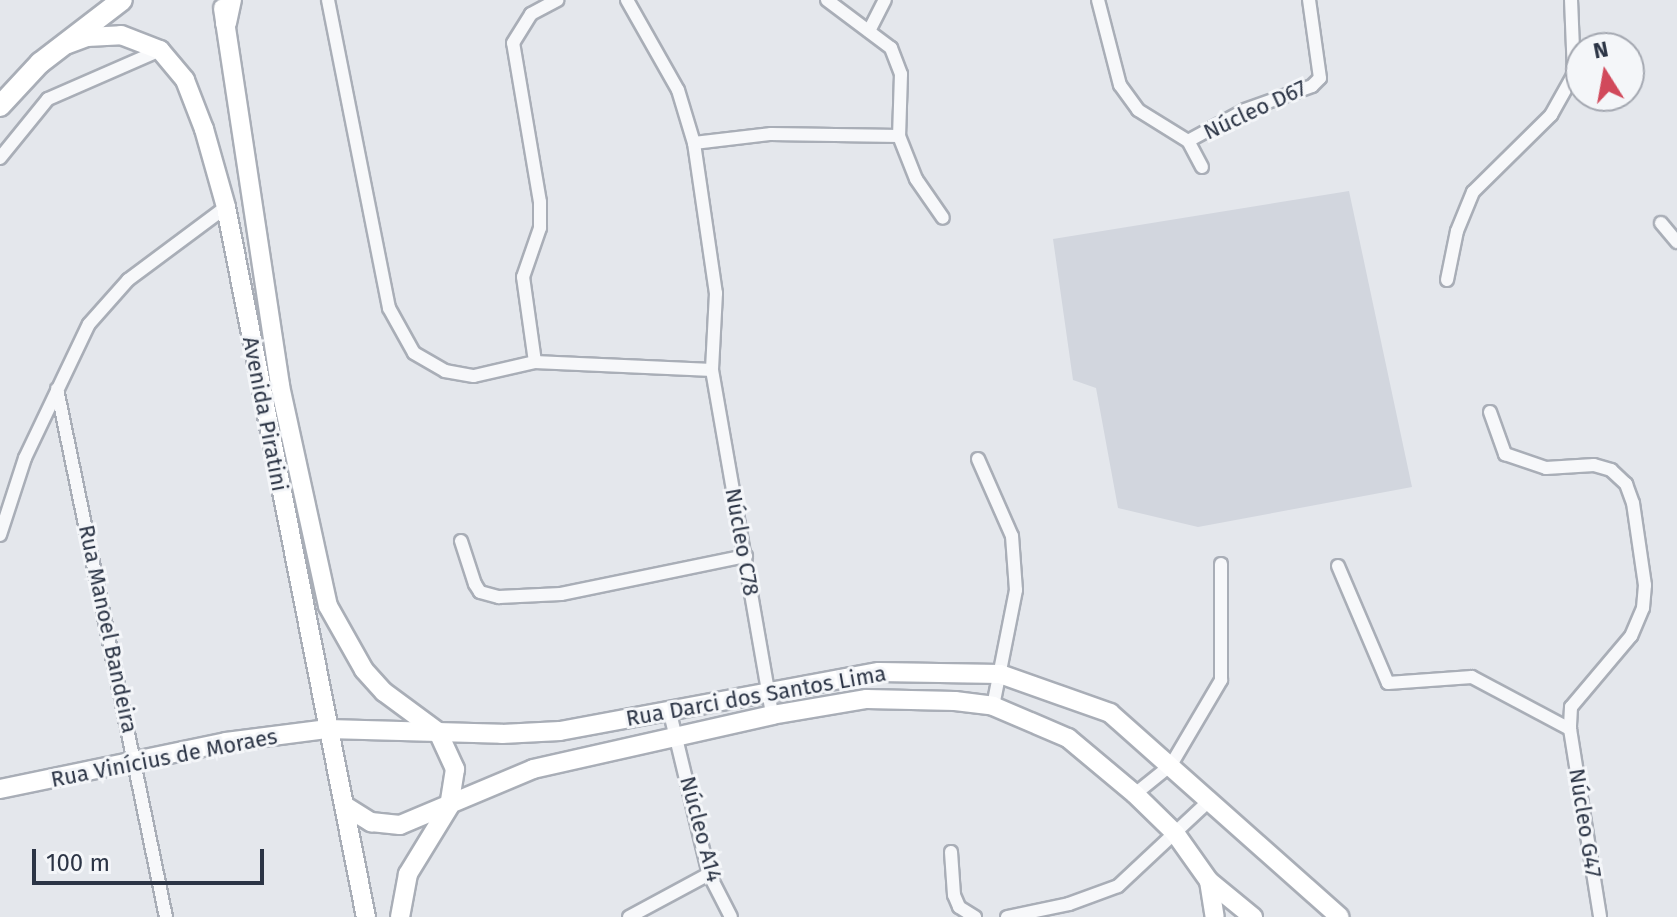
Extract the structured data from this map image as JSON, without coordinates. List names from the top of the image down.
{
  "streets": {
    "street": [
      "Núcleo D67",
      "Avenida Piratini",
      "Núcleo C78",
      "Rua Manoel Bandeira",
      "Rua Darci dos Santos Lima",
      "Rua Vinícius de Moraes",
      "Núcleo G47",
      "Núcleo A14"
    ]
  },
  "crossings": [
    ["Avenida Piratini", "Rua Darci dos Santos Lima"],
    ["Avenida Piratini", "Rua Vinícius de Moraes"],
    ["Núcleo C78", "Rua Darci dos Santos Lima"],
    ["Rua Manoel Bandeira", "Rua Vinícius de Moraes"],
    ["Rua Darci dos Santos Lima", "Rua Vinícius de Moraes"],
    ["Rua Darci dos Santos Lima", "Núcleo A14"]
  ],
  "scale_bar": "100 m",
  "north": "top"
}
